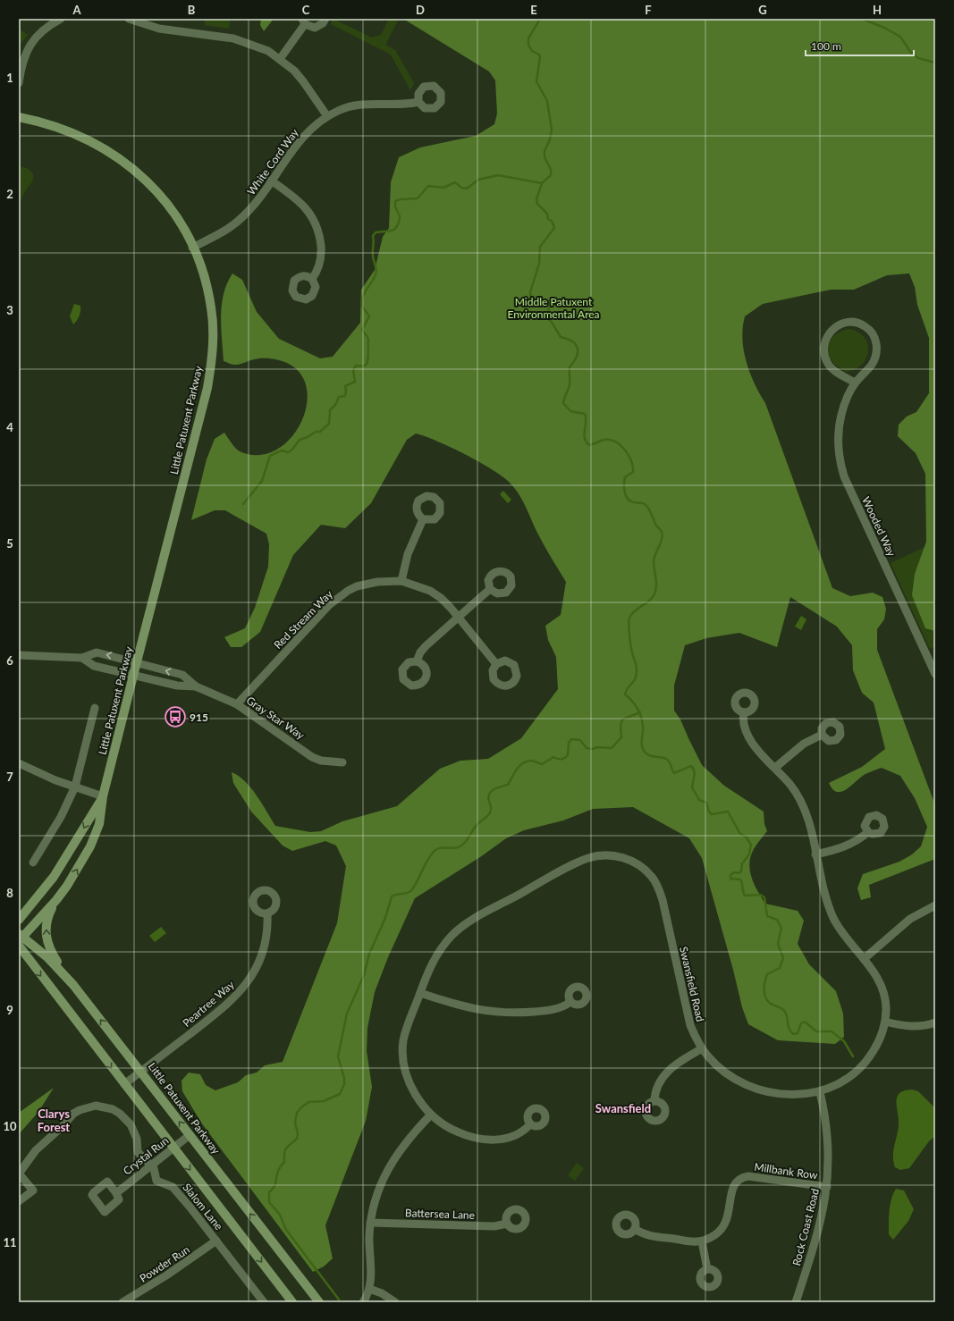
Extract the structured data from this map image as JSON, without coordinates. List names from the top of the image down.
{
  "streets": {
    "street": [
      "White Cord Way",
      "Little Patuxent Parkway",
      "Wooded Way",
      "Red Stream Way",
      "Gray Star Way",
      "Swansfield Road",
      "Peartree Way",
      "Crystal Run",
      "Millbank Row",
      "Slalom Lane",
      "Battersea Lane",
      "Rock Coast Road",
      "Powder Run"
    ]
  },
  "crossings": [
    ["White Cord Way", "Little Patuxent Parkway"],
    ["Little Patuxent Parkway", "Gray Star Way"],
    ["Little Patuxent Parkway", "Peartree Way"],
    ["Little Patuxent Parkway", "Crystal Run"],
    ["Red Stream Way", "Gray Star Way"],
    ["Swansfield Road", "Rock Coast Road"],
    ["Crystal Run", "Slalom Lane"],
    ["Millbank Row", "Rock Coast Road"],
    ["Slalom Lane", "Powder Run"]
  ],
  "districts": ["Swansfield", "Clarys Forest"],
  "parks": ["Middle Patuxent Environmental Area"],
  "places": {
    "bus stop": ["915"]
  },
  "scale_bar": "100 m",
  "grid": {
    "columns": [
      "A",
      "B",
      "C",
      "D",
      "E",
      "F",
      "G",
      "H"
    ],
    "rows": [
      "1",
      "2",
      "3",
      "4",
      "5",
      "6",
      "7",
      "8",
      "9",
      "10",
      "11"
    ]
  }
}
